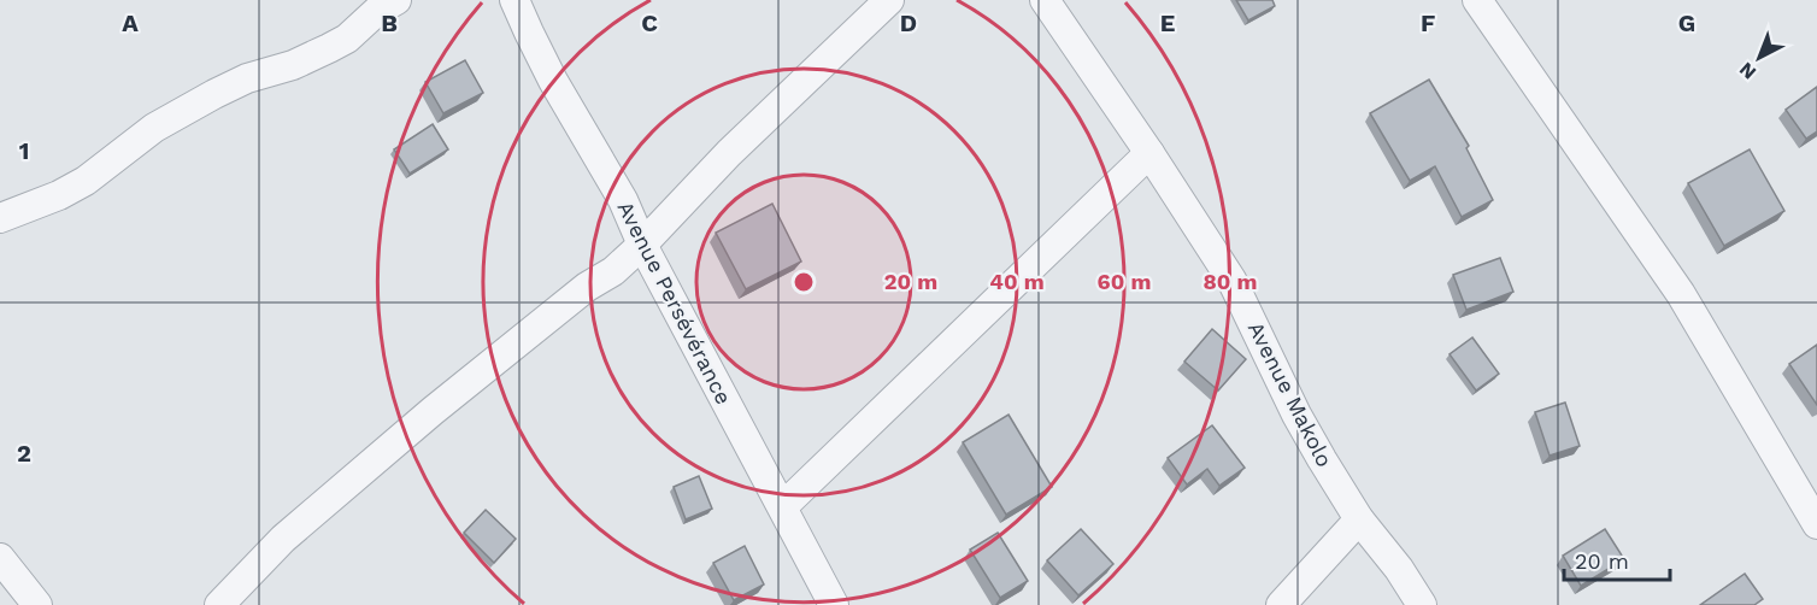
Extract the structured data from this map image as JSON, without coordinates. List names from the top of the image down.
{
  "streets": {
    "street": ["Avenue Persévérance", "Avenue Makolo"]
  },
  "scale_bar": "20 m",
  "north": "bottom left",
  "grid": {
    "columns": [
      "A",
      "B",
      "C",
      "D",
      "E",
      "F",
      "G"
    ],
    "rows": ["1", "2"]
  },
  "rings": [
    "20 m",
    "40 m",
    "60 m",
    "80 m"
  ]
}
